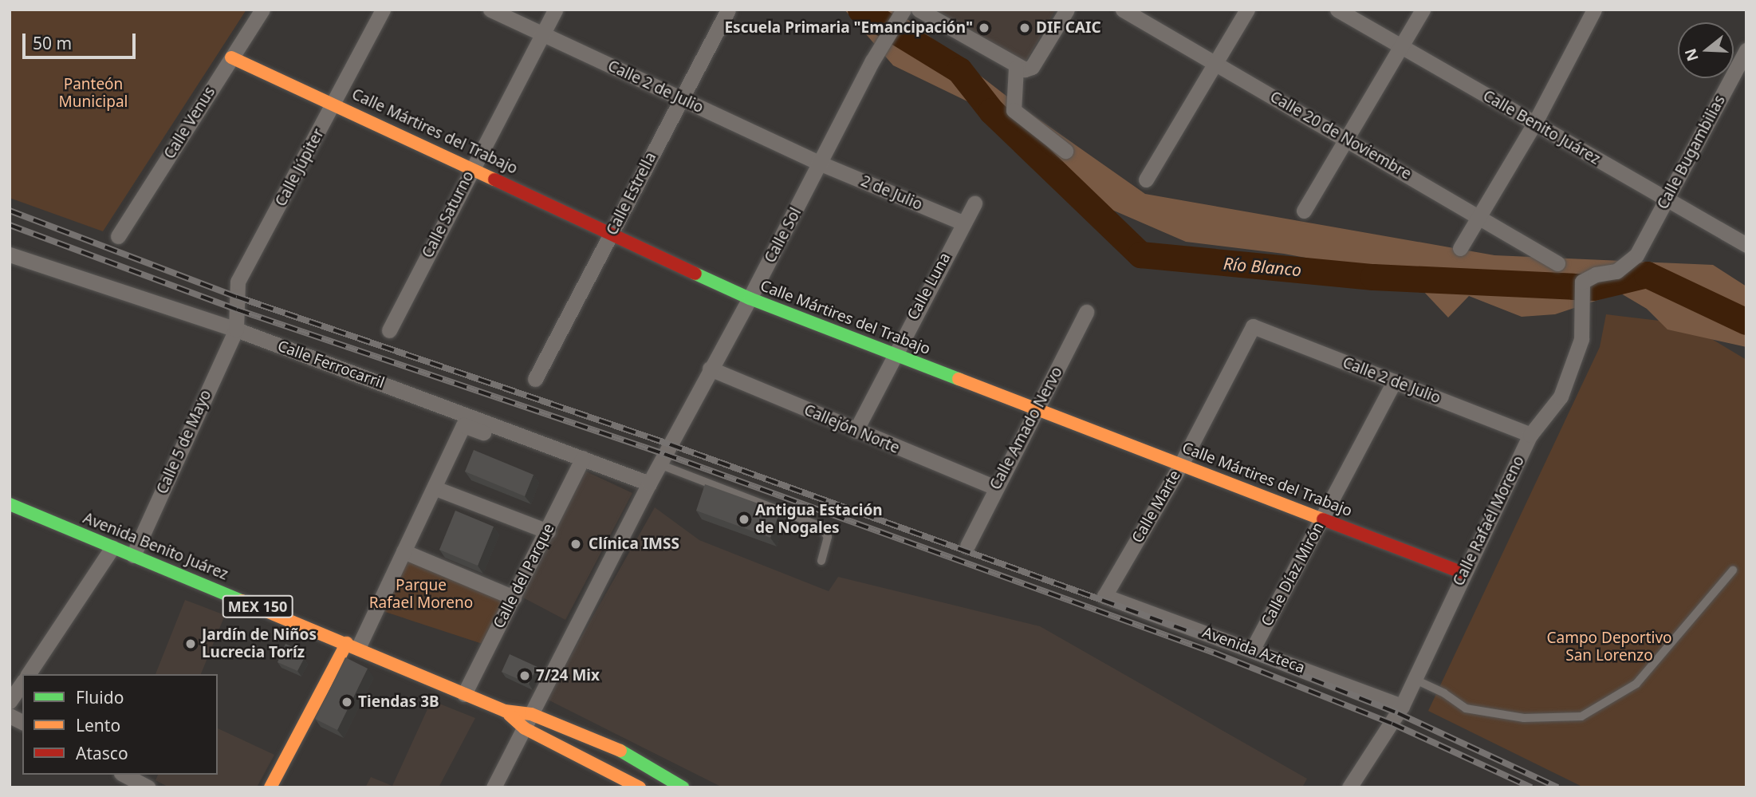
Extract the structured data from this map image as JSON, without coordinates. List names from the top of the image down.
{
  "streets": {
    "street": [
      "Calle 2 de Julio",
      "Calle Venus",
      "Calle Benito Juárez",
      "Calle Mártires del Trabajo",
      "Calle 20 de Noviembre",
      "Calle Bugambilias",
      "Calle Júpiter",
      "2 de Julio",
      "Calle Estrella",
      "Calle Saturno",
      "Calle Sol",
      "Calle Luna",
      "Calle Ferrocarril",
      "Calle Amado Nervo",
      "Callejón Norte",
      "Calle 5 de Mayo",
      "Calle Marte",
      "Calle Rafaél Moreno",
      "Avenida Benito Juárez",
      "Calle Díaz Mirón",
      "Calle del Parque",
      "MEX 150",
      "Avenida Azteca"
    ]
  },
  "crossings": [
    ["Calle 2 de Julio", "2 de Julio"],
    ["Calle 2 de Julio", "Calle Estrella"],
    ["Calle 2 de Julio", "Calle Saturno"],
    ["Calle 2 de Julio", "Calle Sol"],
    ["Calle 2 de Julio", "Calle Marte"],
    ["Calle 2 de Julio", "Calle Rafaél Moreno"],
    ["Calle 2 de Julio", "Calle Díaz Mirón"],
    ["Calle Venus", "Calle Mártires del Trabajo"],
    ["Calle Benito Juárez", "Calle Bugambilias"],
    ["Calle Mártires del Trabajo", "Calle Júpiter"],
    ["Calle Mártires del Trabajo", "Calle Estrella"],
    ["Calle Mártires del Trabajo", "Calle Saturno"],
    ["Calle Mártires del Trabajo", "Calle Sol"],
    ["Calle Mártires del Trabajo", "Calle Luna"],
    ["Calle Mártires del Trabajo", "Calle Amado Nervo"],
    ["Calle Mártires del Trabajo", "Calle Marte"],
    ["Calle Mártires del Trabajo", "Calle Rafaél Moreno"],
    ["Calle Mártires del Trabajo", "Calle Díaz Mirón"],
    ["Calle Bugambilias", "Calle Rafaél Moreno"],
    ["Calle Júpiter", "Calle Ferrocarril"],
    ["Calle Júpiter", "Calle 5 de Mayo"],
    ["2 de Julio", "Calle Sol"],
    ["2 de Julio", "Calle Luna"],
    ["Calle Sol", "Calle Ferrocarril"],
    ["Calle Sol", "Callejón Norte"],
    ["Calle Sol", "Avenida Benito Juárez"],
    ["Calle Luna", "Callejón Norte"],
    ["Calle Ferrocarril", "Calle 5 de Mayo"],
    ["Calle Ferrocarril", "Calle del Parque"],
    ["Calle Amado Nervo", "Callejón Norte"],
    ["Calle 5 de Mayo", "Avenida Benito Juárez"],
    ["Calle Marte", "Avenida Azteca"],
    ["Calle Rafaél Moreno", "Avenida Azteca"],
    ["Avenida Benito Juárez", "Calle del Parque"],
    ["Calle Díaz Mirón", "Avenida Azteca"]
  ],
  "water": ["Río Blanco"],
  "parks": ["Panteón Municipal", "Parque Rafael Moreno", "Campo Deportivo San Lorenzo"],
  "places": [
    "Escuela Primaria \"Emancipación\"",
    "DIF CAIC",
    "Antigua Estación de Nogales",
    "Clínica IMSS",
    "Jardín de Niños Lucrecia Toríz",
    "7/24 Mix",
    "Tiendas 3B"
  ],
  "legend": ["Fluido", "Lento", "Atasco"],
  "scale_bar": "50 m",
  "north": "left"
}
